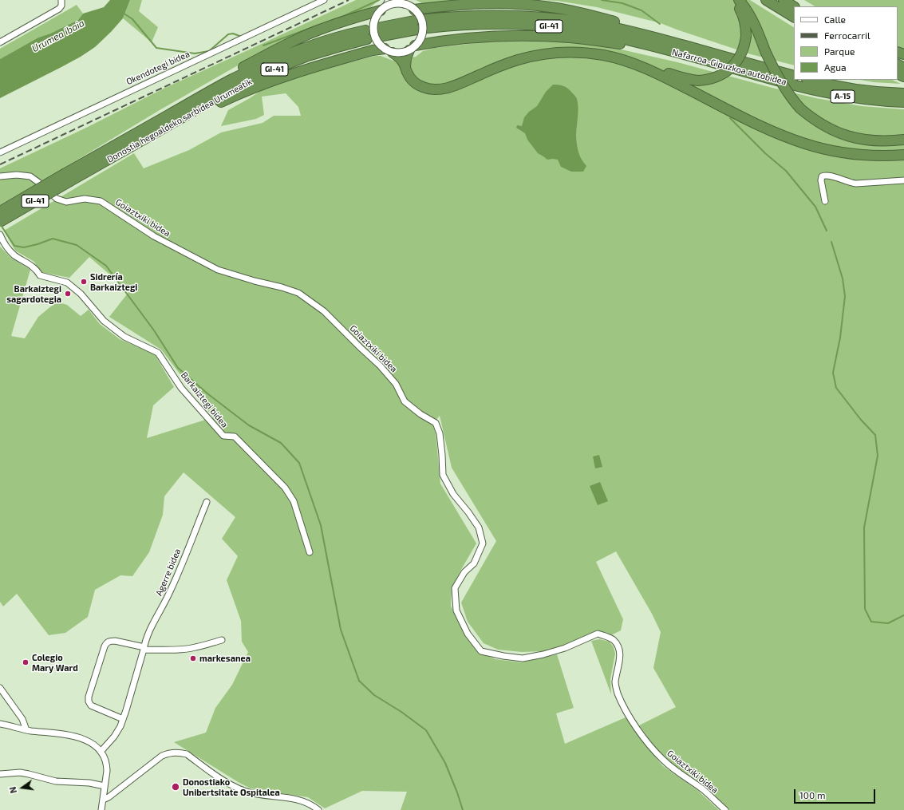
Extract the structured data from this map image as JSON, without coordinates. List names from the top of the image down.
{
  "streets": {
    "highway": [
      "GI-41",
      "Nafarroa-Gipuzkoa autobidea",
      "A-15",
      "Donostia hegoaldeko sarbidea Urumeatik"
    ],
    "street": [
      "Okendotegi bidea",
      "Goiaztxiki bidea",
      "Barkaiztegi bidea",
      "Agerre bidea"
    ]
  },
  "crossings": [
    ["GI-41", "Nafarroa-Gipuzkoa autobidea"]
  ],
  "water": ["Urumea ibaia"],
  "places": [
    "Sidrería Barkaiztegi",
    "Barkaiztegi sagardotegia",
    "markesanea",
    "Colegio Mary Ward",
    "Donostiako Unibertsitate Ospitalea"
  ],
  "legend": [
    "Calle",
    "Ferrocarril",
    "Parque",
    "Agua"
  ],
  "scale_bar": "100 m",
  "north": "left"
}
